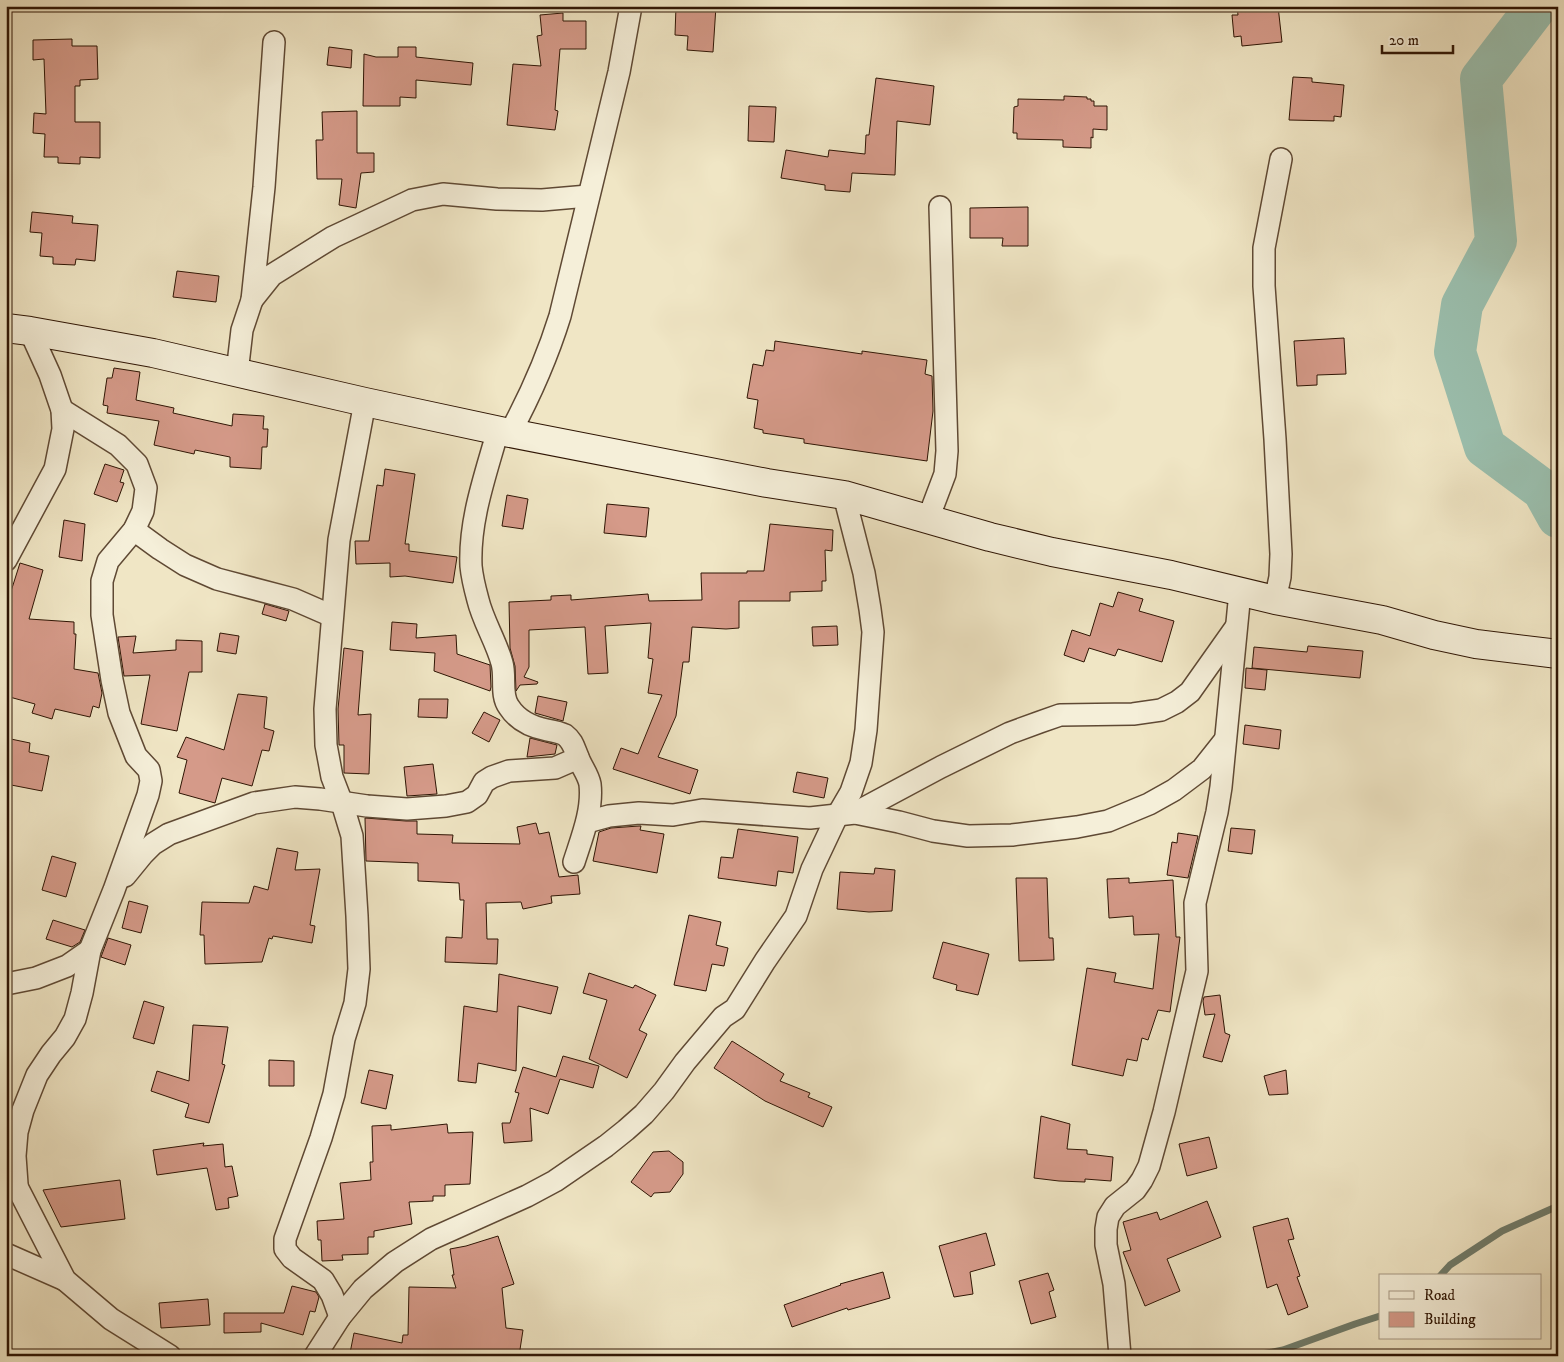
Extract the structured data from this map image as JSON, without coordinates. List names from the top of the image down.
{
  "legend": ["Road", "Building"],
  "scale_bar": "20 m"
}
